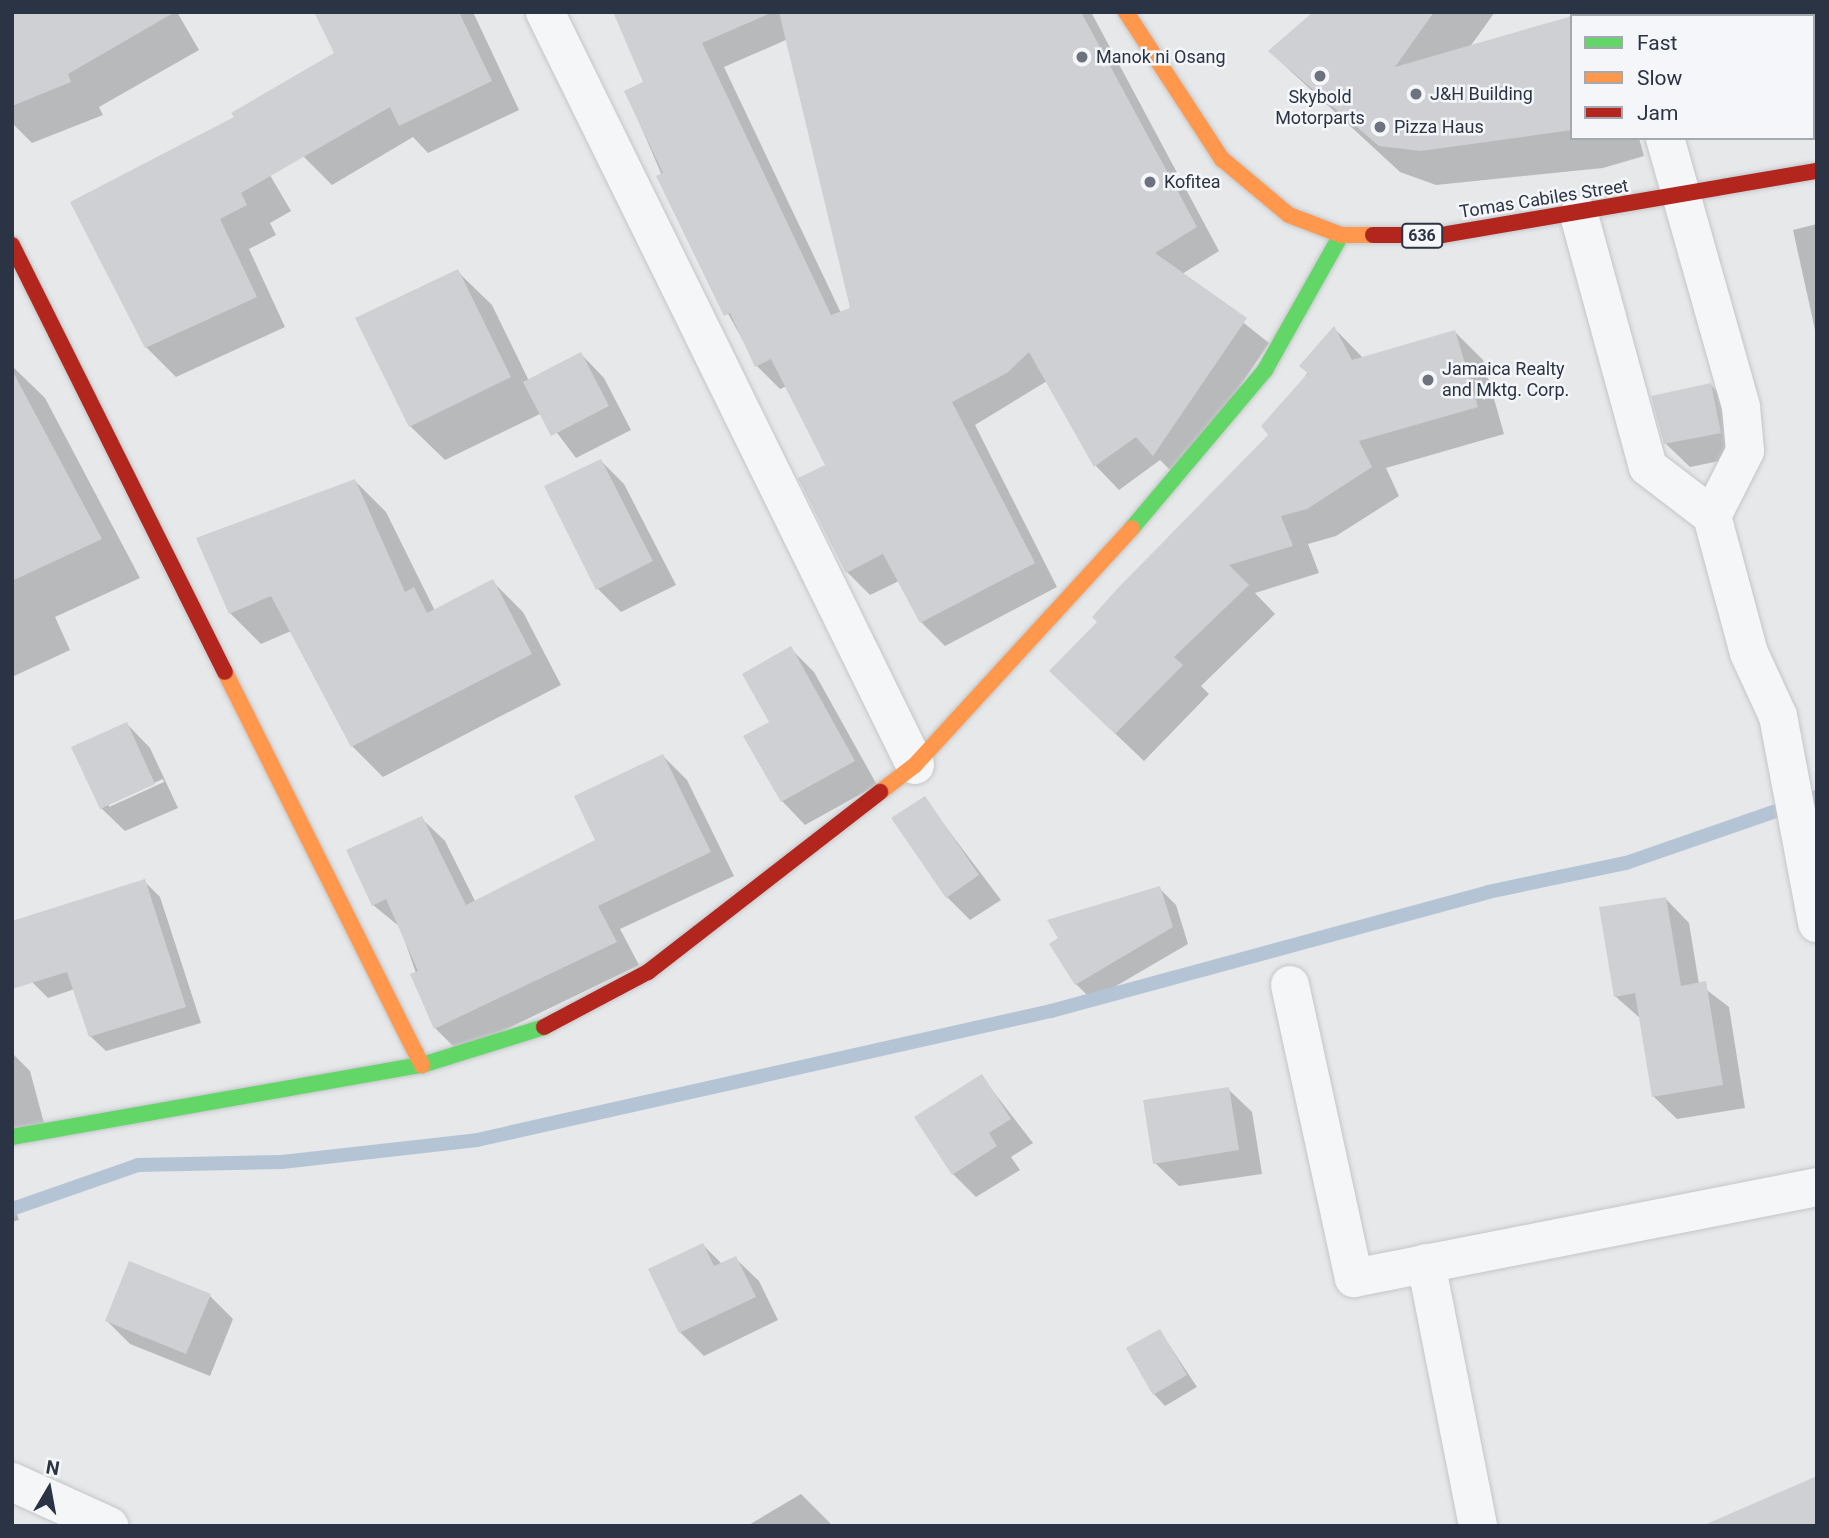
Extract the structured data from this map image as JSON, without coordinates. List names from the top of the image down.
{
  "streets": {
    "street": ["Tomas Cabiles Street", "636"]
  },
  "places": [
    "Manok ni Osang",
    "Skybold Motorparts",
    "J&H Building",
    "Pizza Haus",
    "Kofitea",
    "Jamaica Realty and Mktg. Corp."
  ],
  "legend": ["Fast", "Slow", "Jam"],
  "north": "top"
}
